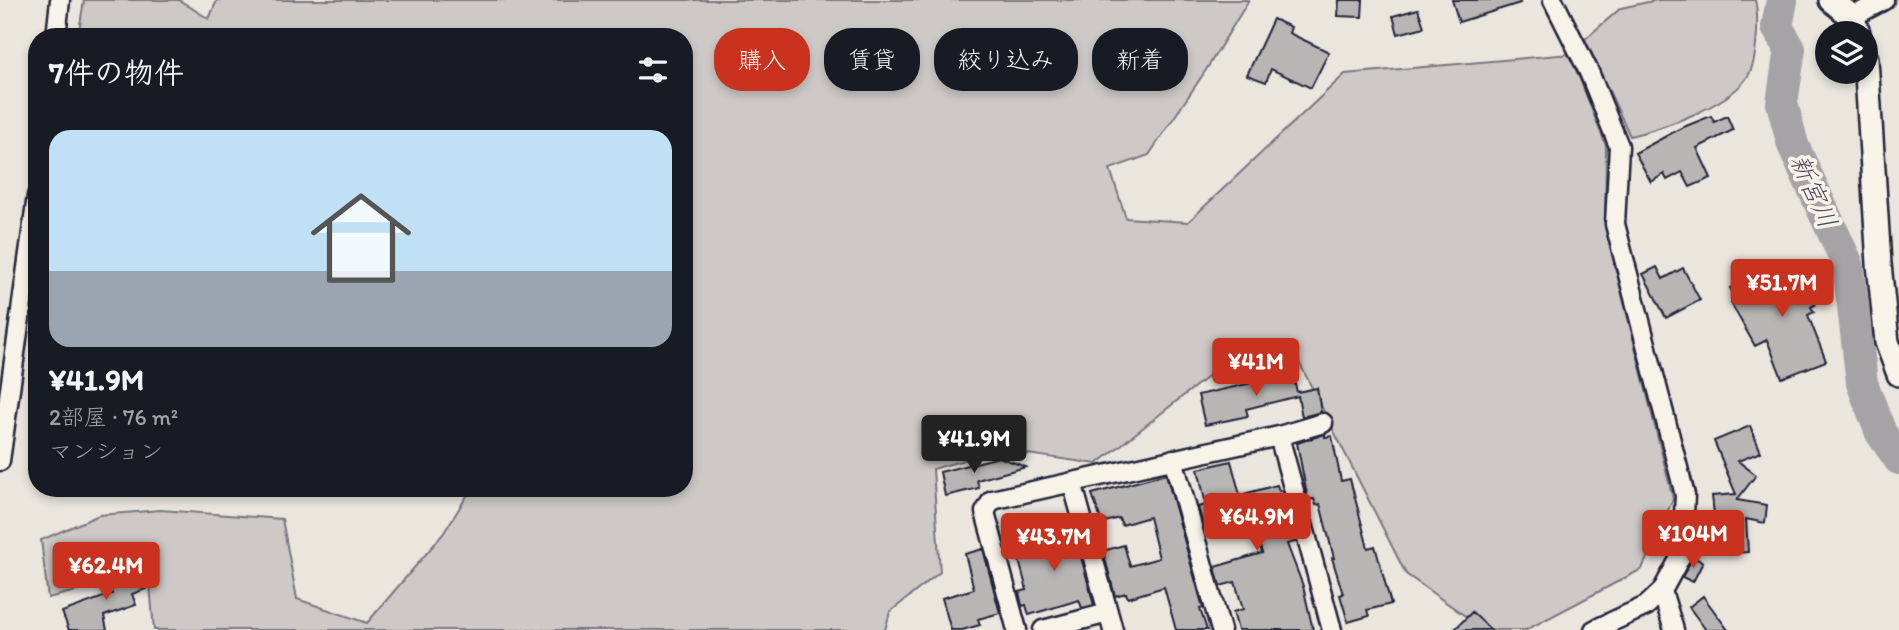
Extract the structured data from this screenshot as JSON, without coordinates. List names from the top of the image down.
{
  "water": ["新宮川"],
  "page": {
    "chip": [
      "購入",
      "賃貸",
      "絞り込み",
      "新着"
    ],
    "heading": "7件の物件",
    "list": [
      {
        "name": "¥41.9M",
        "note": "2部屋 · 76 m² · マンション"
      }
    ],
    "price": [
      "¥51.7M",
      "¥41M",
      "¥41.9M",
      "¥64.9M",
      "¥104M",
      "¥43.7M",
      "¥62.4M"
    ]
  }
}
